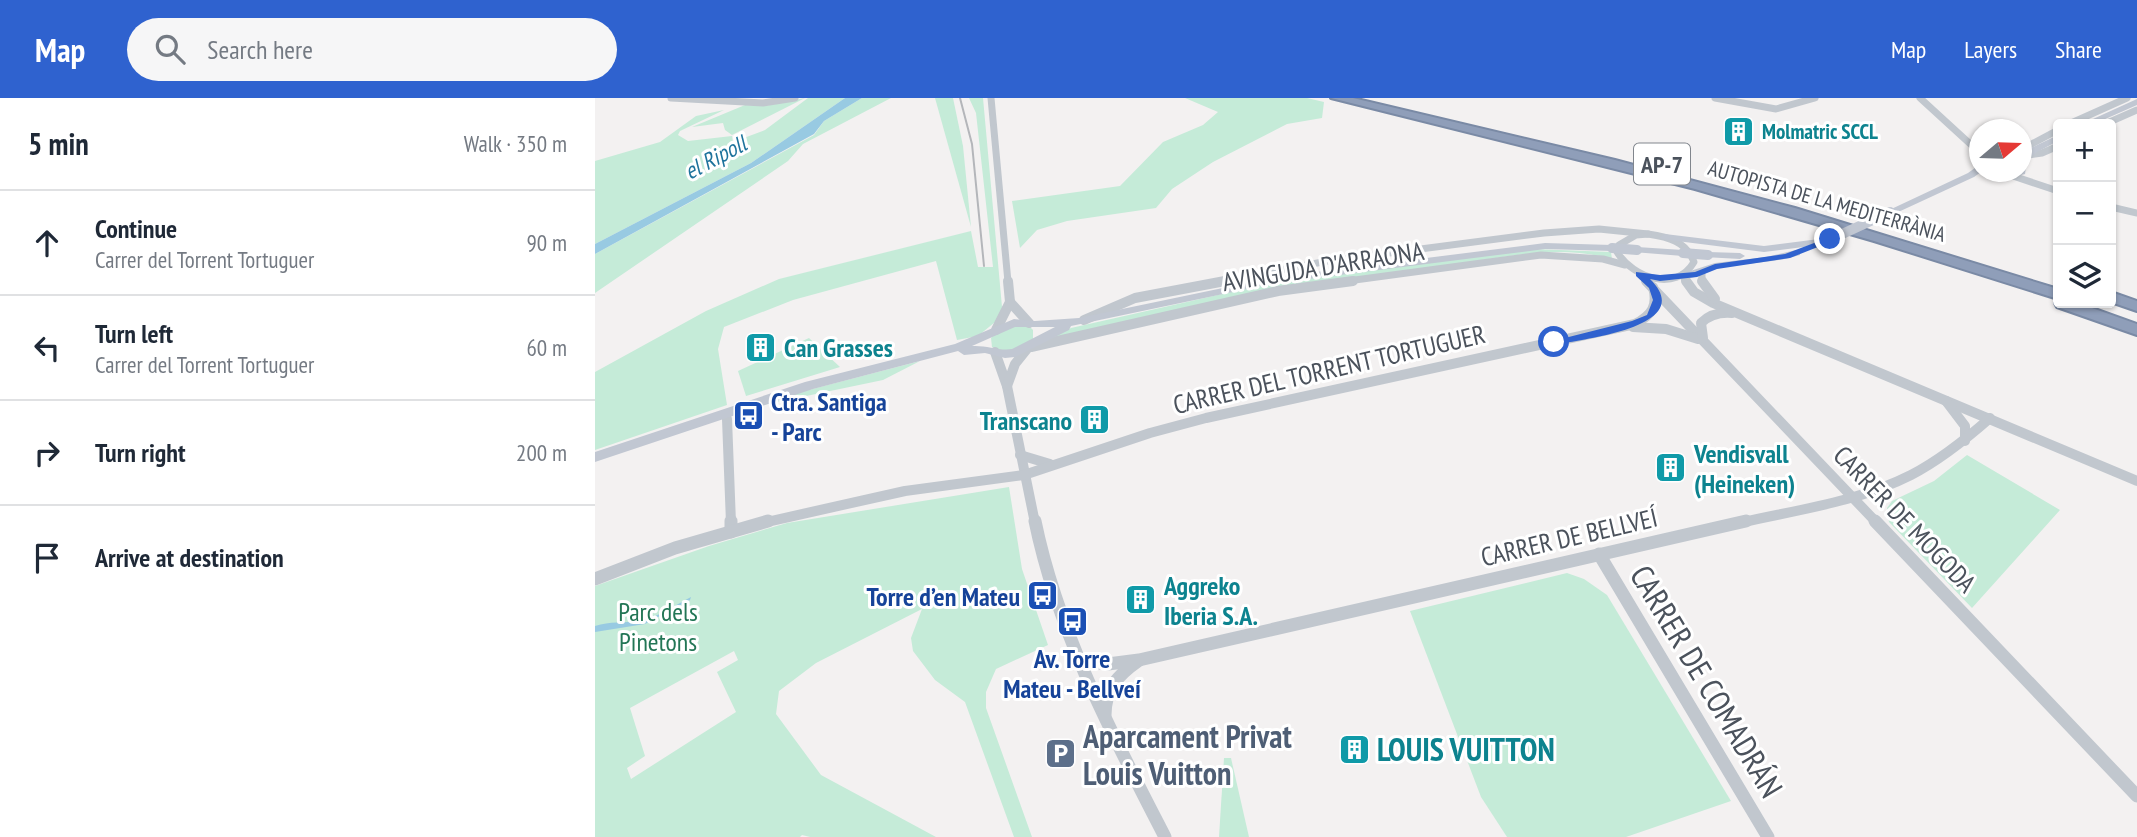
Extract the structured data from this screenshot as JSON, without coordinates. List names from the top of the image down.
{
  "streets": {
    "highway": ["AP-7", "AUTOPISTA DE LA MEDITERRÀNIA"],
    "street": [
      "AVINGUDA D'ARRAONA",
      "CARRER DEL TORRENT TORTUGUER",
      "CARRER DE MOGODA",
      "CARRER DE BELLVEÍ",
      "CARRER DE COMADRÁN"
    ]
  },
  "crossings": [
    ["AVINGUDA D'ARRAONA", "CARRER DE MOGODA"],
    ["CARRER DEL TORRENT TORTUGUER", "CARRER DE MOGODA"],
    ["CARRER DE MOGODA", "CARRER DE BELLVEÍ"],
    ["CARRER DE BELLVEÍ", "CARRER DE COMADRÁN"]
  ],
  "water": ["el Ripoll"],
  "parks": ["Parc dels Pinetons"],
  "places": {
    "building": [
      "Molmatric SCCL",
      "Can Grasses",
      "Transcano",
      "Vendisvall (Heineken)",
      "Aggreko Iberia S.A.",
      "LOUIS VUITTON"
    ],
    "bus stop": ["Ctra. Santiga - Parc", "Torre d’en Mateu", "Av. Torre Mateu - Bellveí"],
    "parking": ["Aparcament Privat Louis Vuitton"]
  },
  "north": "right",
  "page": {
    "header": "Map",
    "search": "Search here",
    "nav": ["Map", "Layers", "Share"],
    "heading": ["5 min", "Walk · 350 m"],
    "map_buttons": ["+", "−"],
    "list": [
      ["Continue", "Carrer del Torrent Tortuguer", "90 m"],
      ["Turn left", "Carrer del Torrent Tortuguer", "60 m"],
      ["Turn right", "200 m"],
      "Arrive at destination"
    ]
  }
}
